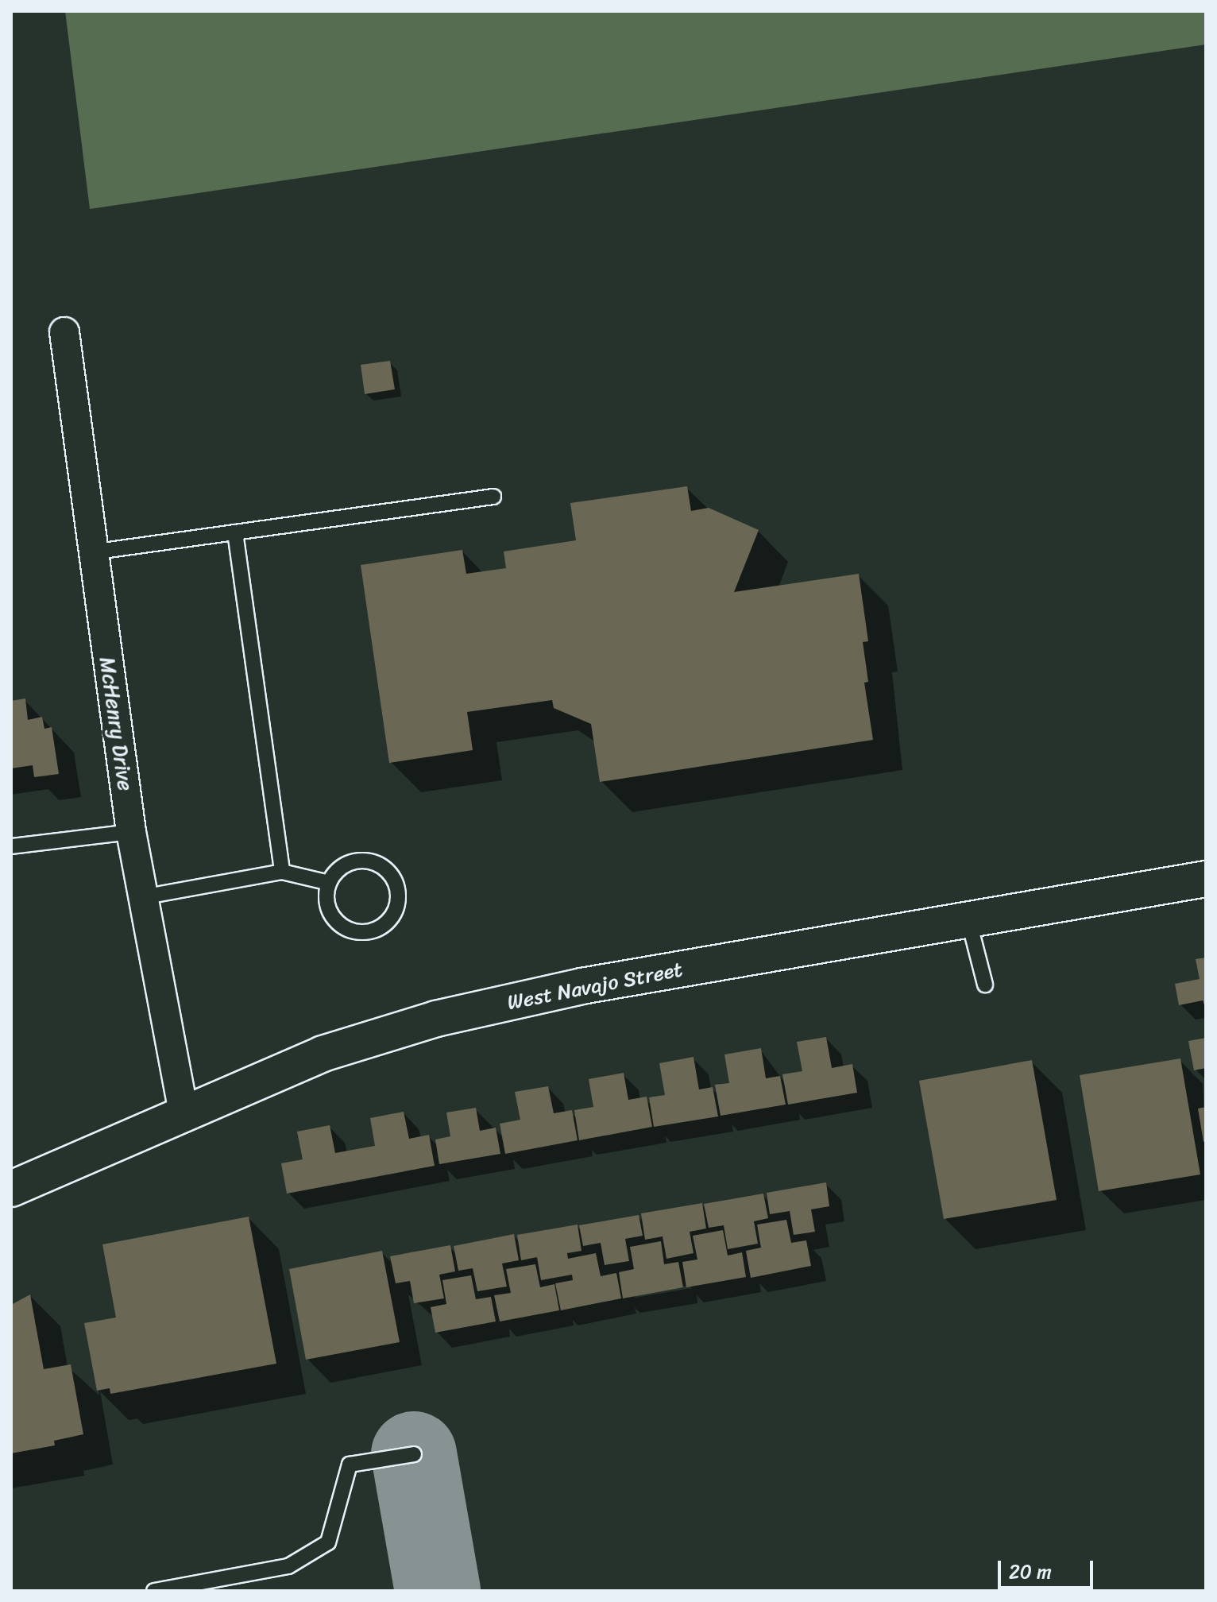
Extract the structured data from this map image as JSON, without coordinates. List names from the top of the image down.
{
  "streets": {
    "street": ["McHenry Drive", "West Navajo Street"]
  },
  "crossings": [
    ["McHenry Drive", "West Navajo Street"]
  ],
  "scale_bar": "20 m"
}
